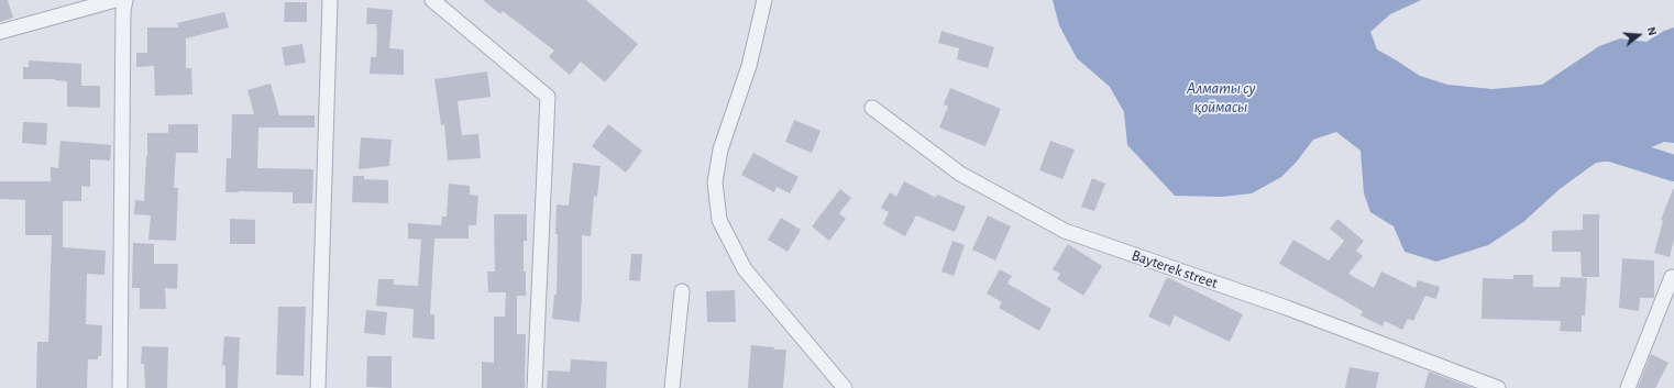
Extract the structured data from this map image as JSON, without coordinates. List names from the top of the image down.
{
  "streets": {
    "street": ["Bayterek street"]
  },
  "water": ["Алматы су қоймасы"],
  "north": "right"
}
